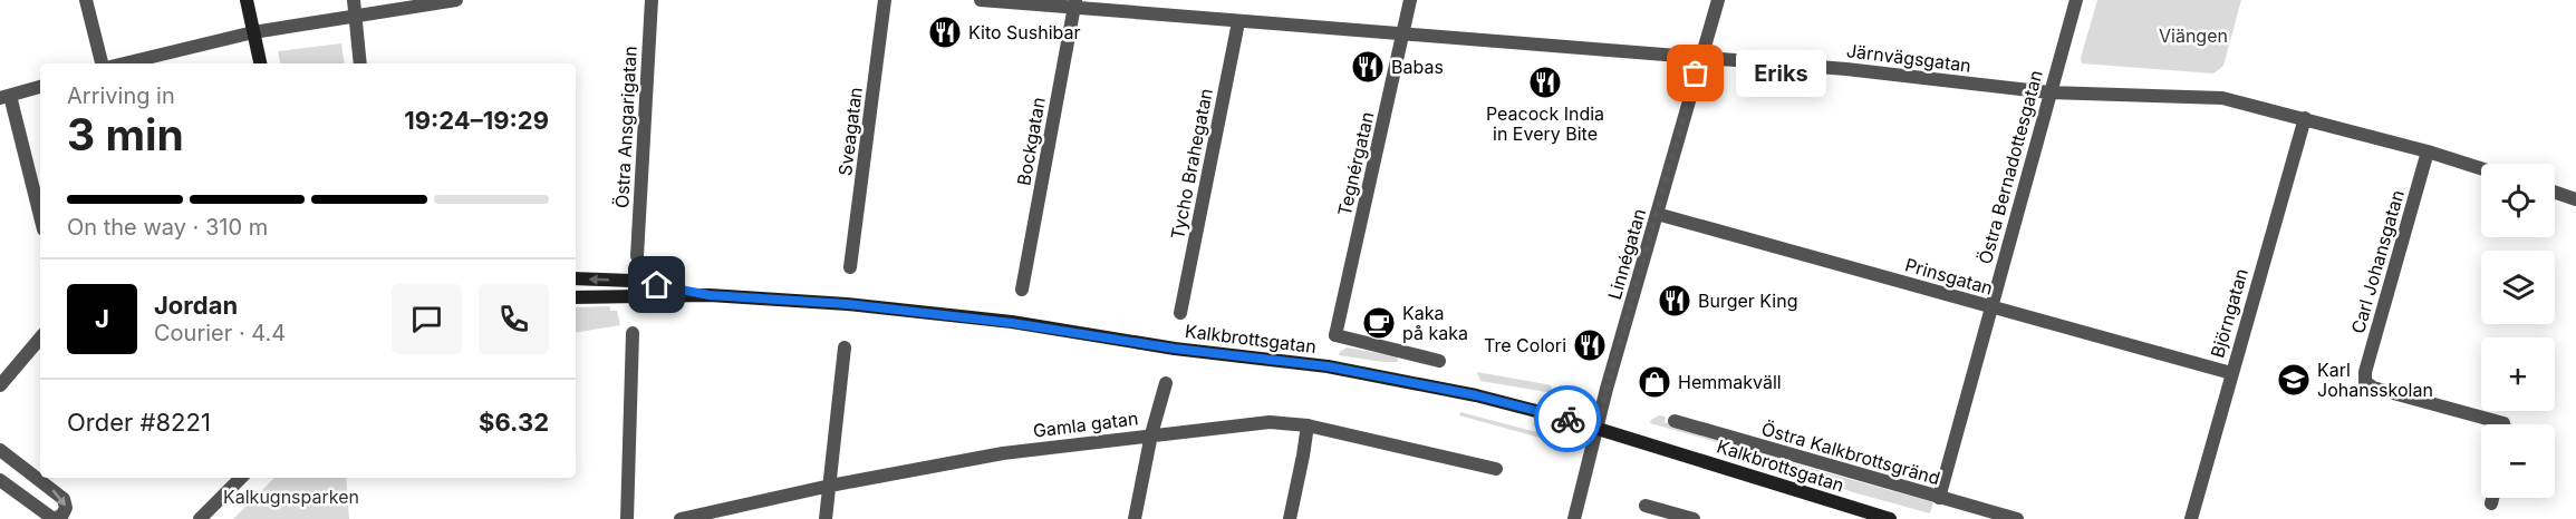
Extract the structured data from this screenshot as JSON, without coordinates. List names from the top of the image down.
{
  "streets": {
    "main road": ["Kalkbrottsgatan"],
    "street": [
      "Järnvägsgatan",
      "Östra Ansgarigatan",
      "Sveagatan",
      "Bockgatan",
      "Tycho Brahegatan",
      "Tegnérgatan",
      "Östra Bernadottesgatan",
      "Linnégatan",
      "Carl Johansgatan",
      "Prinsgatan",
      "Björngatan",
      "Gamla gatan",
      "Östra Kalkbrottsgränd"
    ]
  },
  "crossings": [
    ["Järnvägsgatan", "Bockgatan"],
    ["Järnvägsgatan", "Tycho Brahegatan"],
    ["Järnvägsgatan", "Tegnérgatan"],
    ["Järnvägsgatan", "Östra Bernadottesgatan"],
    ["Järnvägsgatan", "Linnégatan"],
    ["Järnvägsgatan", "Carl Johansgatan"],
    ["Järnvägsgatan", "Björngatan"],
    ["Östra Bernadottesgatan", "Prinsgatan"],
    ["Östra Bernadottesgatan", "Östra Kalkbrottsgränd"],
    ["Linnégatan", "Prinsgatan"],
    ["Linnégatan", "Kalkbrottsgatan"],
    ["Prinsgatan", "Björngatan"]
  ],
  "parks": ["Viängen", "Kalkugnsparken"],
  "places": {
    "restaurant": [
      "Kito Sushibar",
      "Babas",
      "Peacock India in Every Bite",
      "Burger King",
      "Tre Colori"
    ],
    "other": ["Eriks"],
    "cafe": ["Kaka på kaka"],
    "school or university": ["Karl Johansskolan"],
    "shop": ["Hemmakväll"]
  },
  "page": {
    "bubble": "Eriks",
    "heading": ["3 min", "Arriving in", "19:24–19:29"],
    "panel": [
      "Jordan",
      "Courier · 4.4",
      "Order #8221",
      "$6.32"
    ],
    "map_buttons": ["+", "−"],
    "bar": "On the way · 310 m",
    "round": "J"
  }
}
